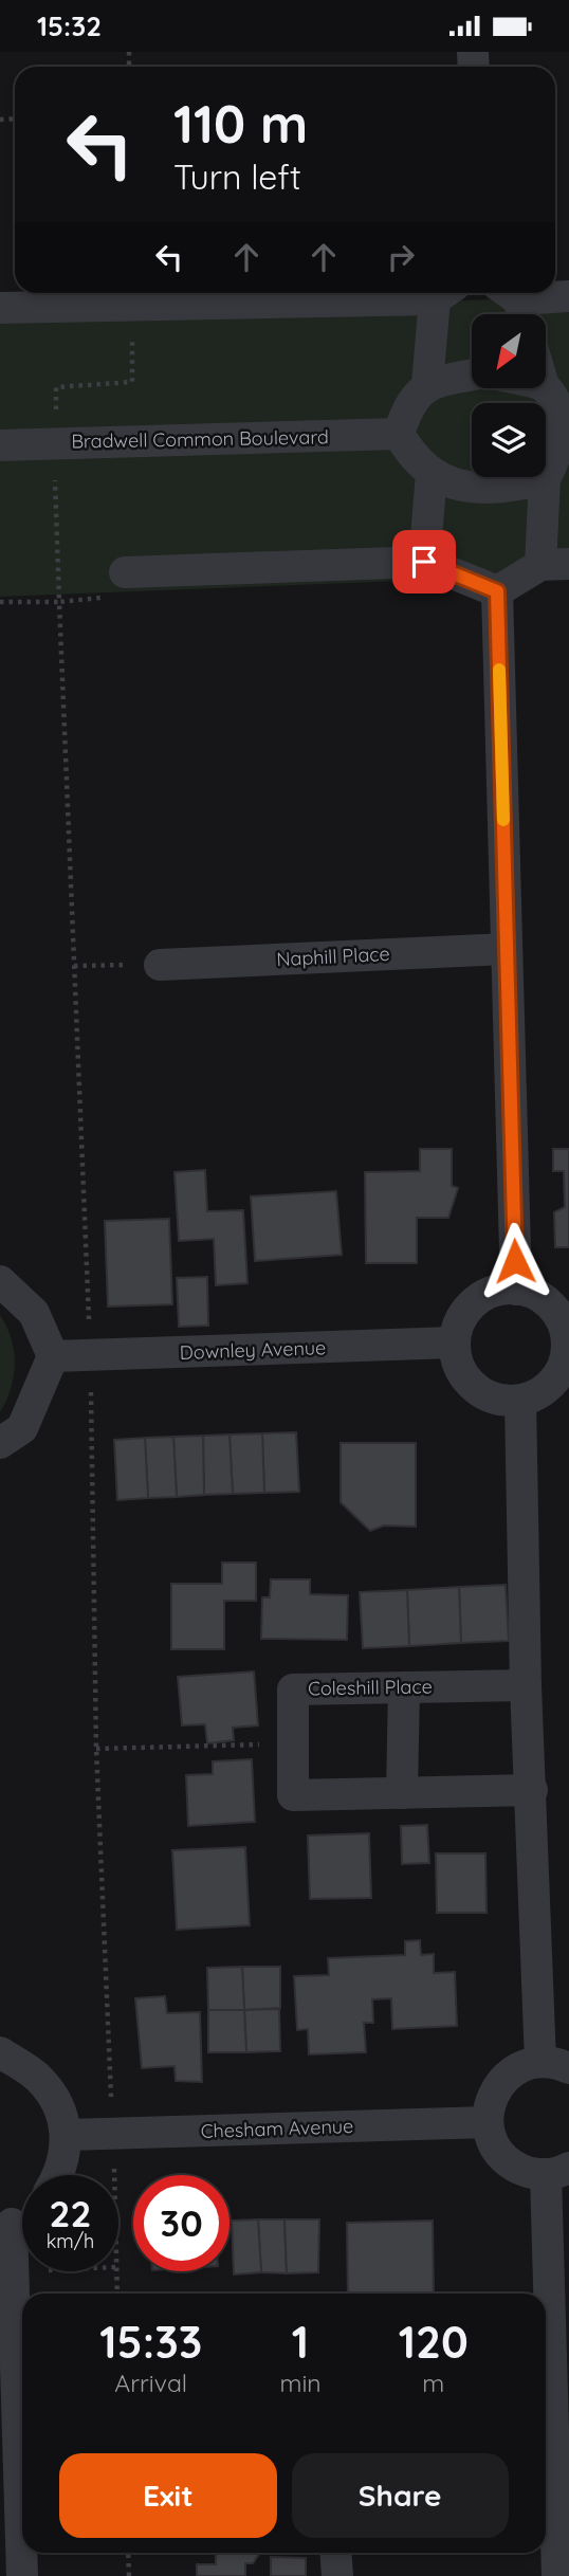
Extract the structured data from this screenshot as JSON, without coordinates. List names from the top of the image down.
{
  "streets": {
    "street": [
      "Bradwell Common Boulevard",
      "Naphill Place",
      "Downley Avenue",
      "Coleshill Place",
      "Chesham Avenue"
    ]
  },
  "north": "bottom left",
  "page": {
    "status": "15:32",
    "turn": ["110 m", "Turn left"],
    "speed": "22 km/h",
    "limit": "30",
    "eta": [
      "15:33",
      "Arrival",
      "1",
      "min",
      "120",
      "m"
    ],
    "buttons": ["Exit", "Share"]
  }
}
